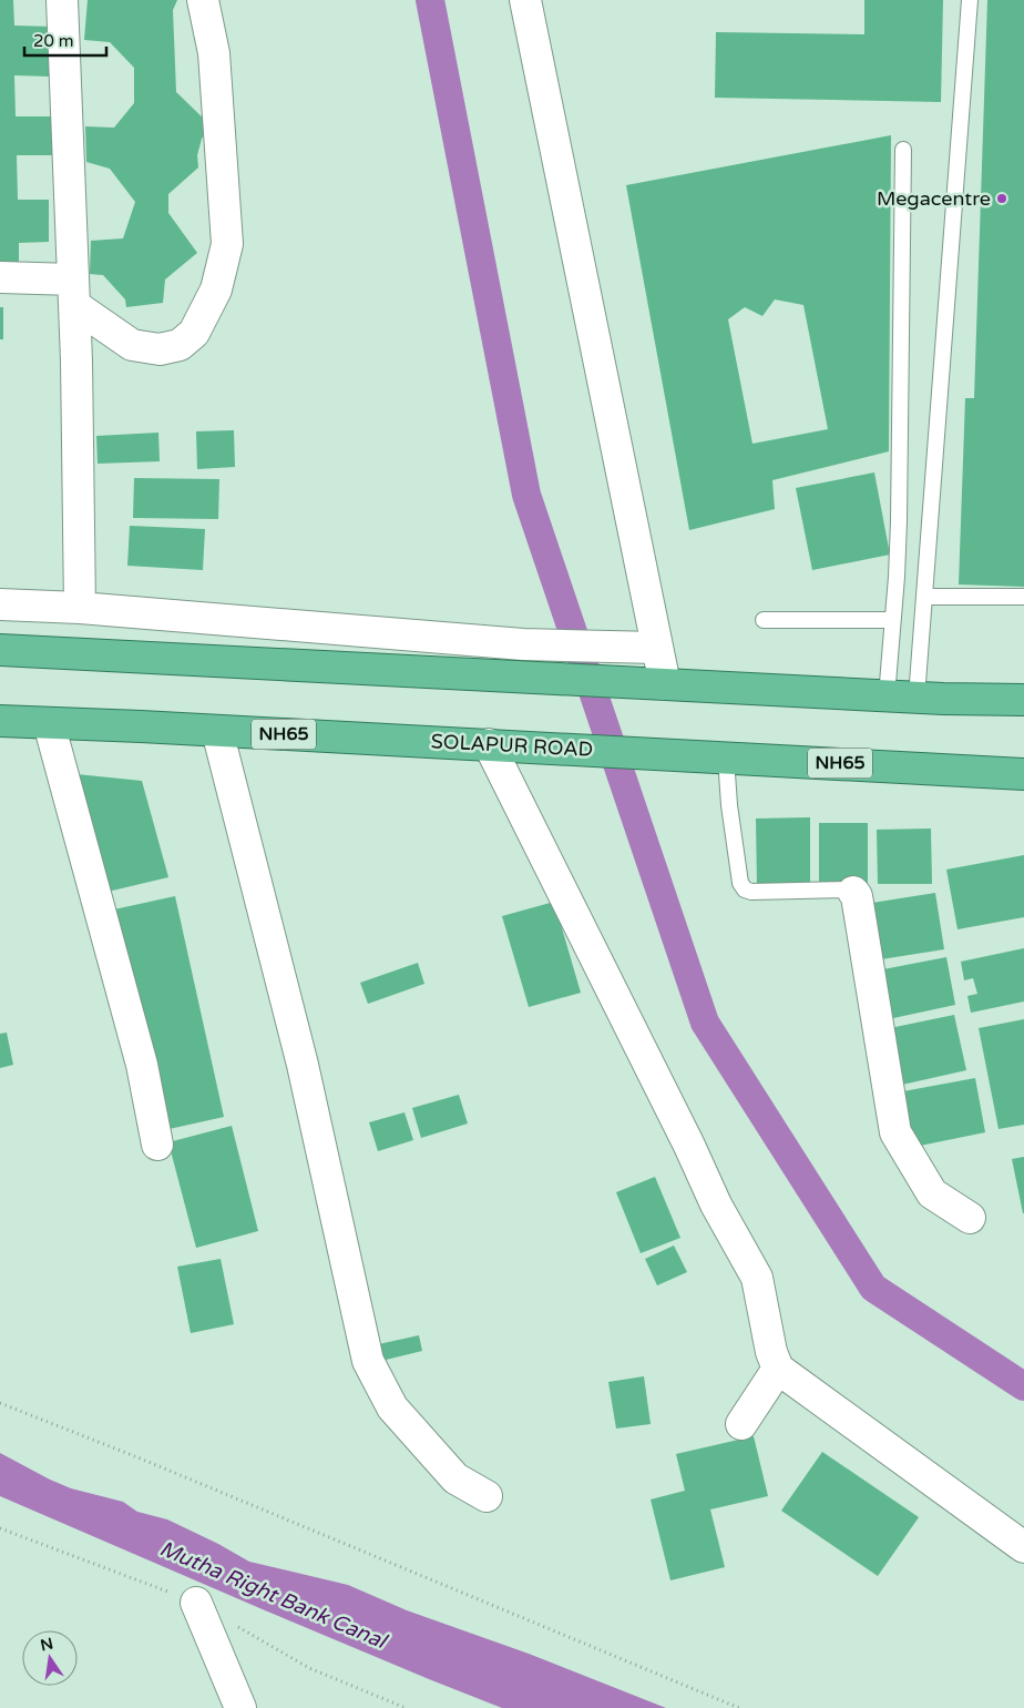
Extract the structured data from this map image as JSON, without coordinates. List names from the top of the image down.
{
  "streets": {
    "highway": ["NH65", "SOLAPUR ROAD"]
  },
  "water": ["Mutha Right Bank Canal"],
  "places": ["Megacentre"],
  "scale_bar": "20 m",
  "north": "top"
}
